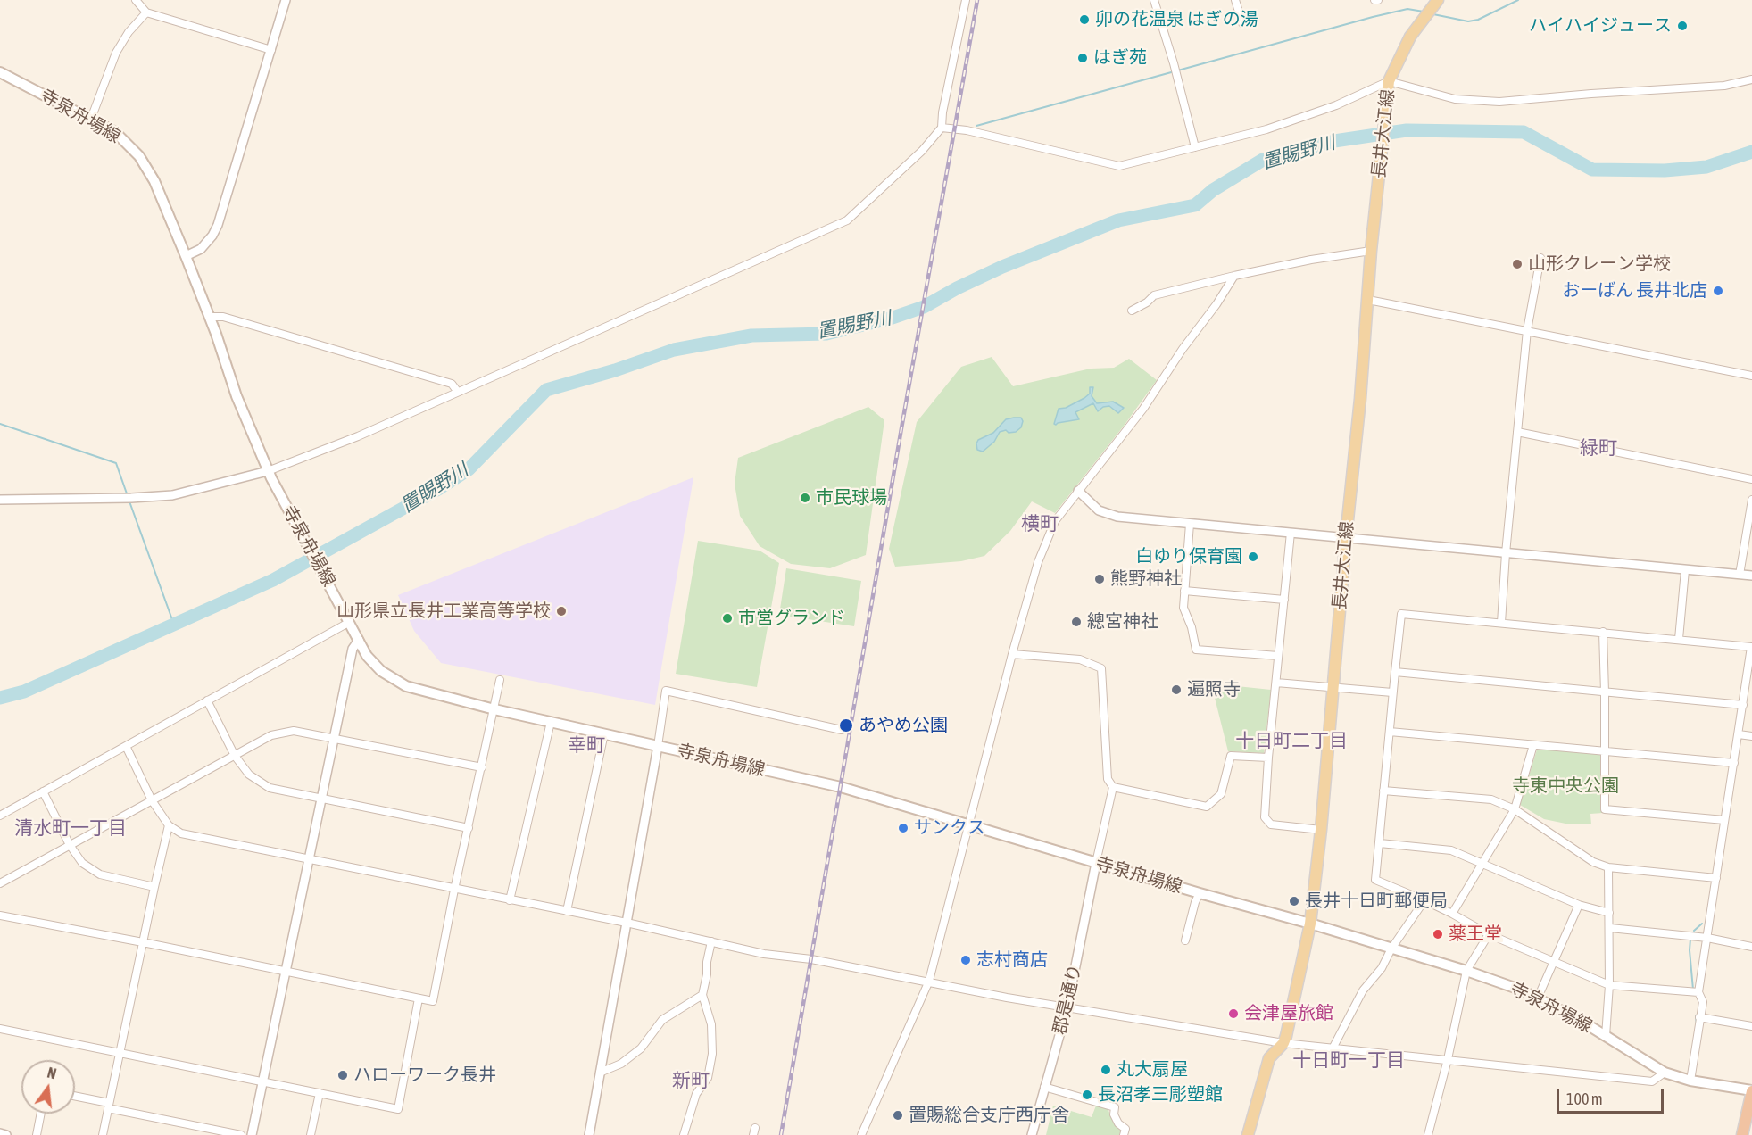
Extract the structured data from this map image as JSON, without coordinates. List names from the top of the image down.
{
  "streets": {
    "main road": ["寺泉舟場線", "長井大江線"],
    "street": ["郡是通り"]
  },
  "crossings": [
    ["寺泉舟場線", "長井大江線"],
    ["寺泉舟場線", "郡是通り"]
  ],
  "districts": [
    "緑町",
    "横町",
    "十日町二丁目",
    "幸町",
    "清水町一丁目",
    "十日町一丁目",
    "新町"
  ],
  "water": ["置賜野川"],
  "parks": ["寺東中央公園"],
  "places": [
    "卯の花温泉 はぎの湯",
    "ハイハイジュース",
    "はぎ苑",
    "山形クレーン学校",
    "おーばん 長井北店",
    "市民球場",
    "白ゆり保育園",
    "熊野神社",
    "山形県立長井工業高等学校",
    "市営グランド",
    "總宮神社",
    "遍照寺",
    "あやめ公園",
    "サンクス",
    "長井十日町郵便局",
    "薬王堂",
    "志村商店",
    "会津屋旅館",
    "丸大扇屋",
    "ハローワーク長井",
    "長沼孝三彫塑館",
    "置賜総合支庁西庁舎"
  ],
  "scale_bar": "100 m",
  "north": "top"
}
